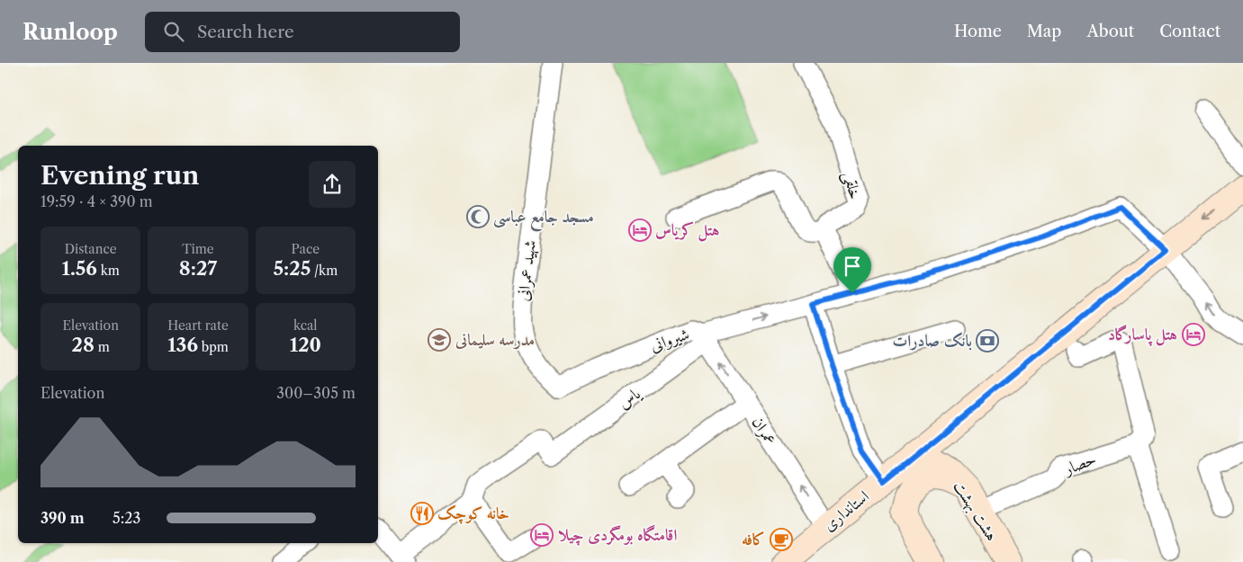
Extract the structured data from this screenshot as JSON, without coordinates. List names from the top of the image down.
{
  "streets": {
    "main road": ["استانداری", "هشت بهشت"],
    "street": [
      "خلقی",
      "شهید عمرانی",
      "شیروانی",
      "یاس",
      "عمران",
      "حصار"
    ]
  },
  "crossings": [
    ["شهید عمرانی", "شیروانی"],
    ["شیروانی", "یاس"],
    ["شیروانی", "عمران"],
    ["شیروانی", "استانداری"],
    ["یاس", "عمران"],
    ["عمران", "استانداری"],
    ["حصار", "هشت بهشت"],
    ["استانداری", "هشت بهشت"]
  ],
  "places": {
    "mosque": ["مسجد جامع عباسی"],
    "hotel": ["هتل کریاس", "هتل پاسارگاد", "اقامتگاه بومگردی چیلا"],
    "school or university": ["مدرسه سلیمانی"],
    "bank": ["بانک صادرات"],
    "restaurant": ["خانه کوچک"],
    "cafe": ["کافه"]
  },
  "page": {
    "header": "Runloop",
    "search": "Search here",
    "nav": [
      "Home",
      "Map",
      "About",
      "Contact"
    ],
    "heading": ["Evening run", "19:59 · 4 × 390 m"],
    "stats": [
      ["Distance", "1.56 km"],
      ["Time", "8:27"],
      ["Pace", "5:25 /km"],
      ["Elevation", "28 m"],
      ["Heart rate", "136 bpm"],
      ["kcal", "120"]
    ],
    "chart": ["Elevation", "300–305 m"],
    "list": [
      {
        "name": "390 m",
        "note": "5:23"
      }
    ]
  }
}
